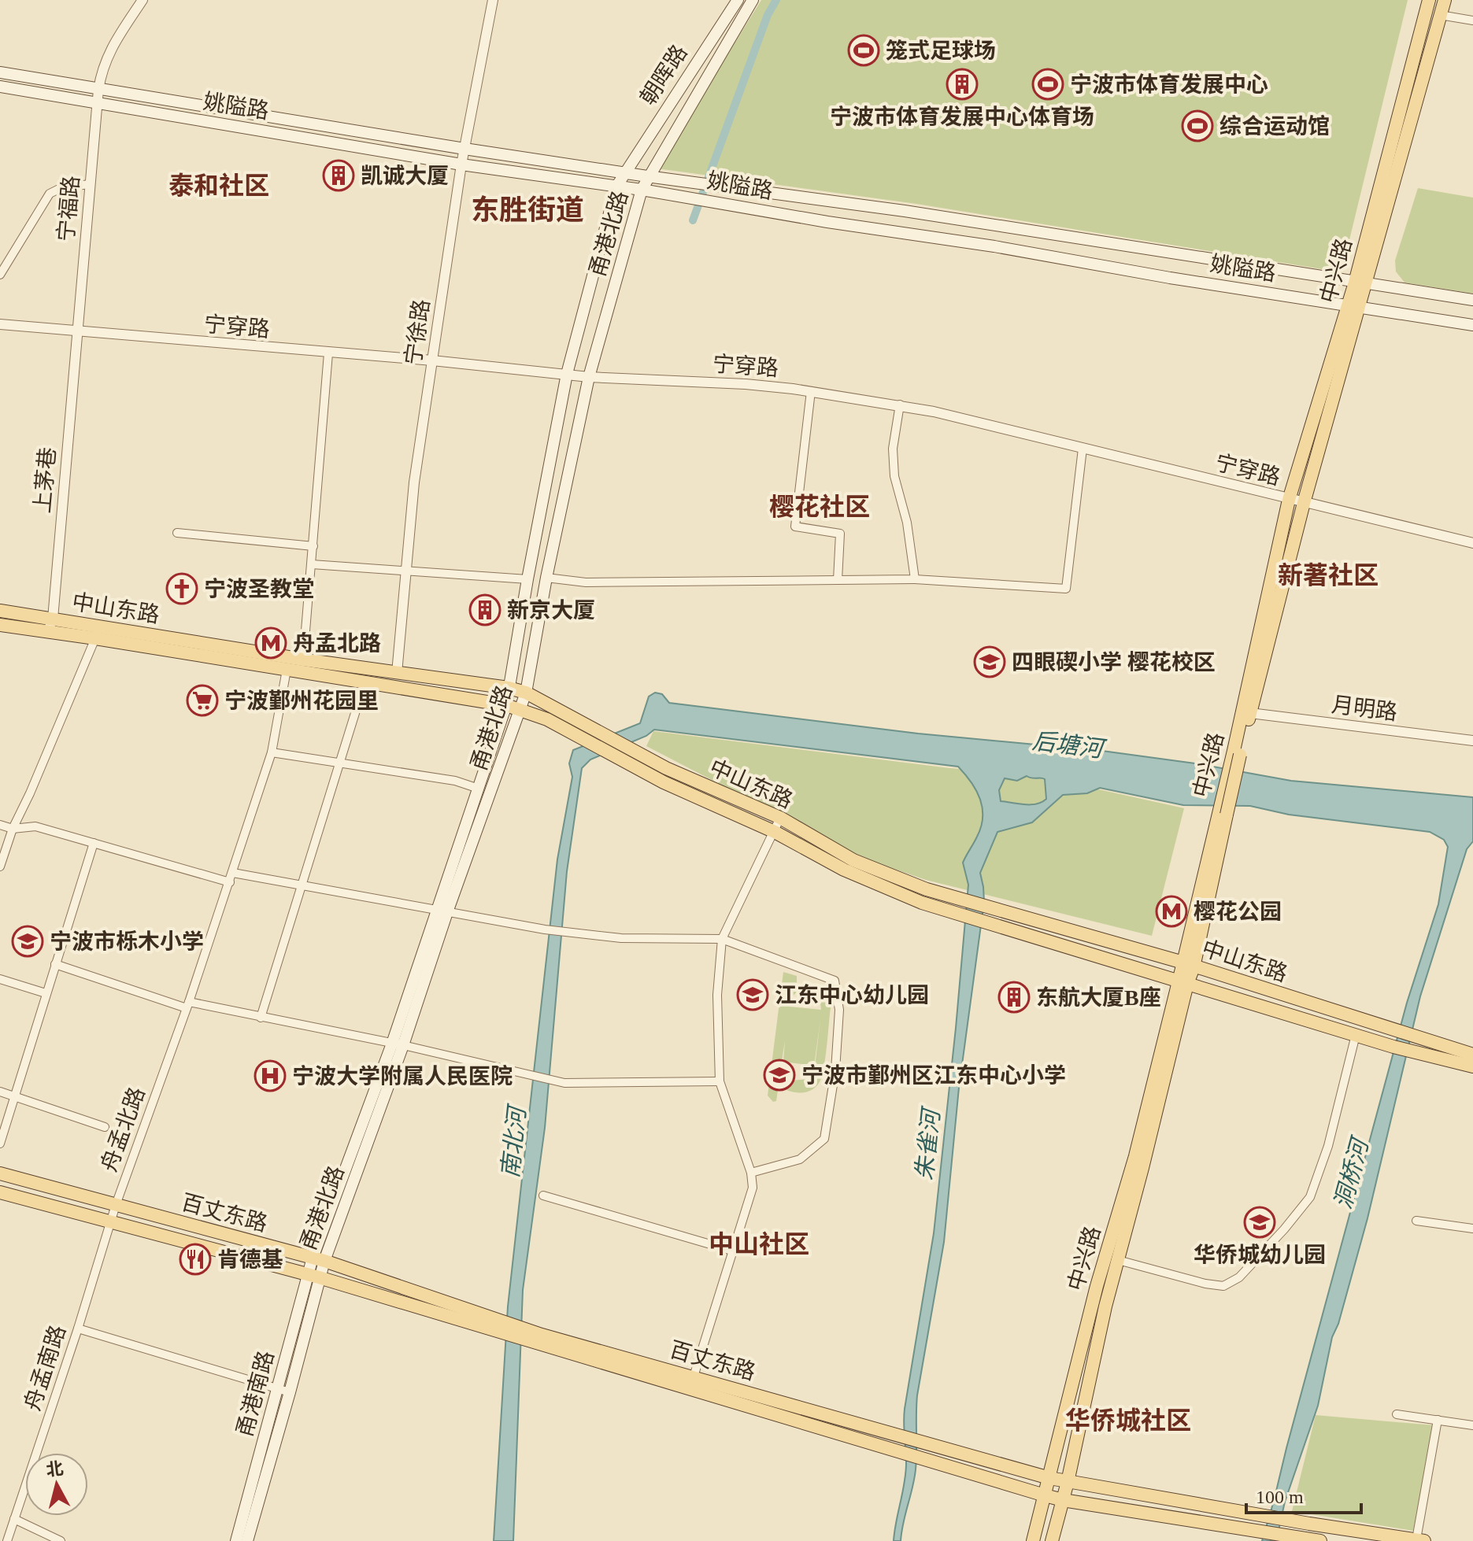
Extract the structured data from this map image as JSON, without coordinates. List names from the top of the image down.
{
  "streets": {
    "main road": [
      "朝晖路",
      "姚隘路",
      "甬港北路",
      "中兴路",
      "中山东路",
      "百丈东路",
      "甬港南路"
    ],
    "street": [
      "宁福路",
      "宁穿路",
      "宁徐路",
      "上茅巷",
      "月明路",
      "舟孟北路",
      "舟孟南路"
    ]
  },
  "crossings": [
    ["朝晖路", "姚隘路"],
    ["朝晖路", "甬港北路"],
    ["姚隘路", "宁福路"],
    ["姚隘路", "甬港北路"],
    ["姚隘路", "中兴路"],
    ["姚隘路", "宁徐路"],
    ["宁福路", "宁穿路"],
    ["宁福路", "上茅巷"],
    ["甬港北路", "宁穿路"],
    ["甬港北路", "中山东路"],
    ["甬港北路", "百丈东路"],
    ["甬港北路", "甬港南路"],
    ["中兴路", "宁穿路"],
    ["中兴路", "中山东路"],
    ["中兴路", "月明路"],
    ["中兴路", "百丈东路"],
    ["宁穿路", "宁徐路"],
    ["宁穿路", "上茅巷"],
    ["宁徐路", "中山东路"],
    ["上茅巷", "中山东路"],
    ["中山东路", "舟孟北路"],
    ["舟孟北路", "百丈东路"],
    ["舟孟北路", "舟孟南路"],
    ["百丈东路", "舟孟南路"],
    ["百丈东路", "甬港南路"]
  ],
  "districts": [
    "泰和社区",
    "东胜街道",
    "樱花社区",
    "新著社区",
    "中山社区",
    "华侨城社区"
  ],
  "water": [
    "后塘河",
    "南北河",
    "朱雀河",
    "洞桥河"
  ],
  "places": {
    "sports": ["笼式足球场", "宁波市体育发展中心", "综合运动馆"],
    "building": [
      "宁波市体育发展中心体育场",
      "凯诚大厦",
      "新京大厦",
      "东航大厦B座"
    ],
    "church": ["宁波圣教堂"],
    "metro station": ["舟孟北路", "樱花公园"],
    "school or university": [
      "四眼碶小学 樱花校区",
      "宁波市栎木小学",
      "江东中心幼儿园",
      "宁波市鄞州区江东中心小学",
      "华侨城幼儿园"
    ],
    "supermarket": ["宁波鄞州花园里"],
    "hospital": ["宁波大学附属人民医院"],
    "restaurant": ["肯德基"]
  },
  "scale_bar": "100 m",
  "north": "top"
}
